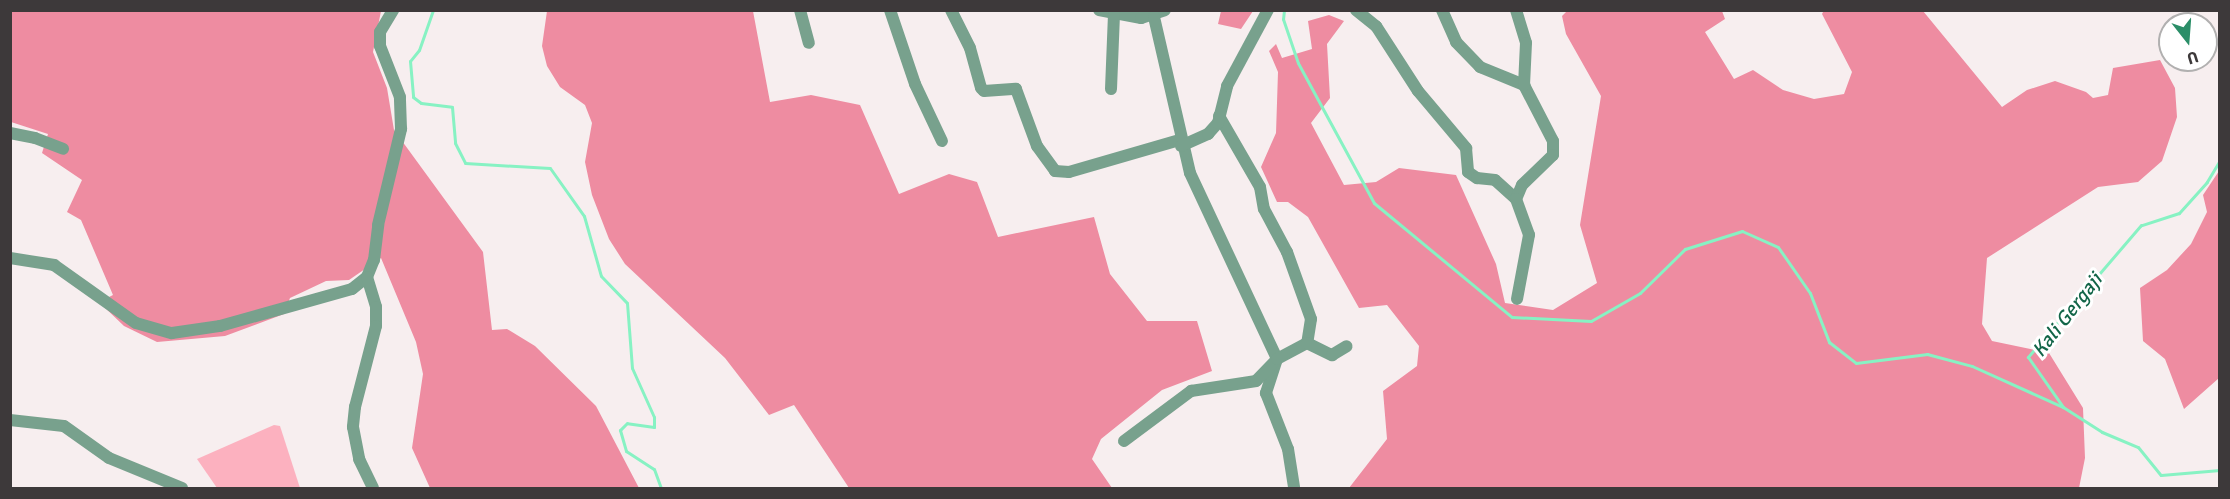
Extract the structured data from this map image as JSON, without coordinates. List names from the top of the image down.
{
  "water": ["Kali Gergaji"],
  "north": "bottom"
}
